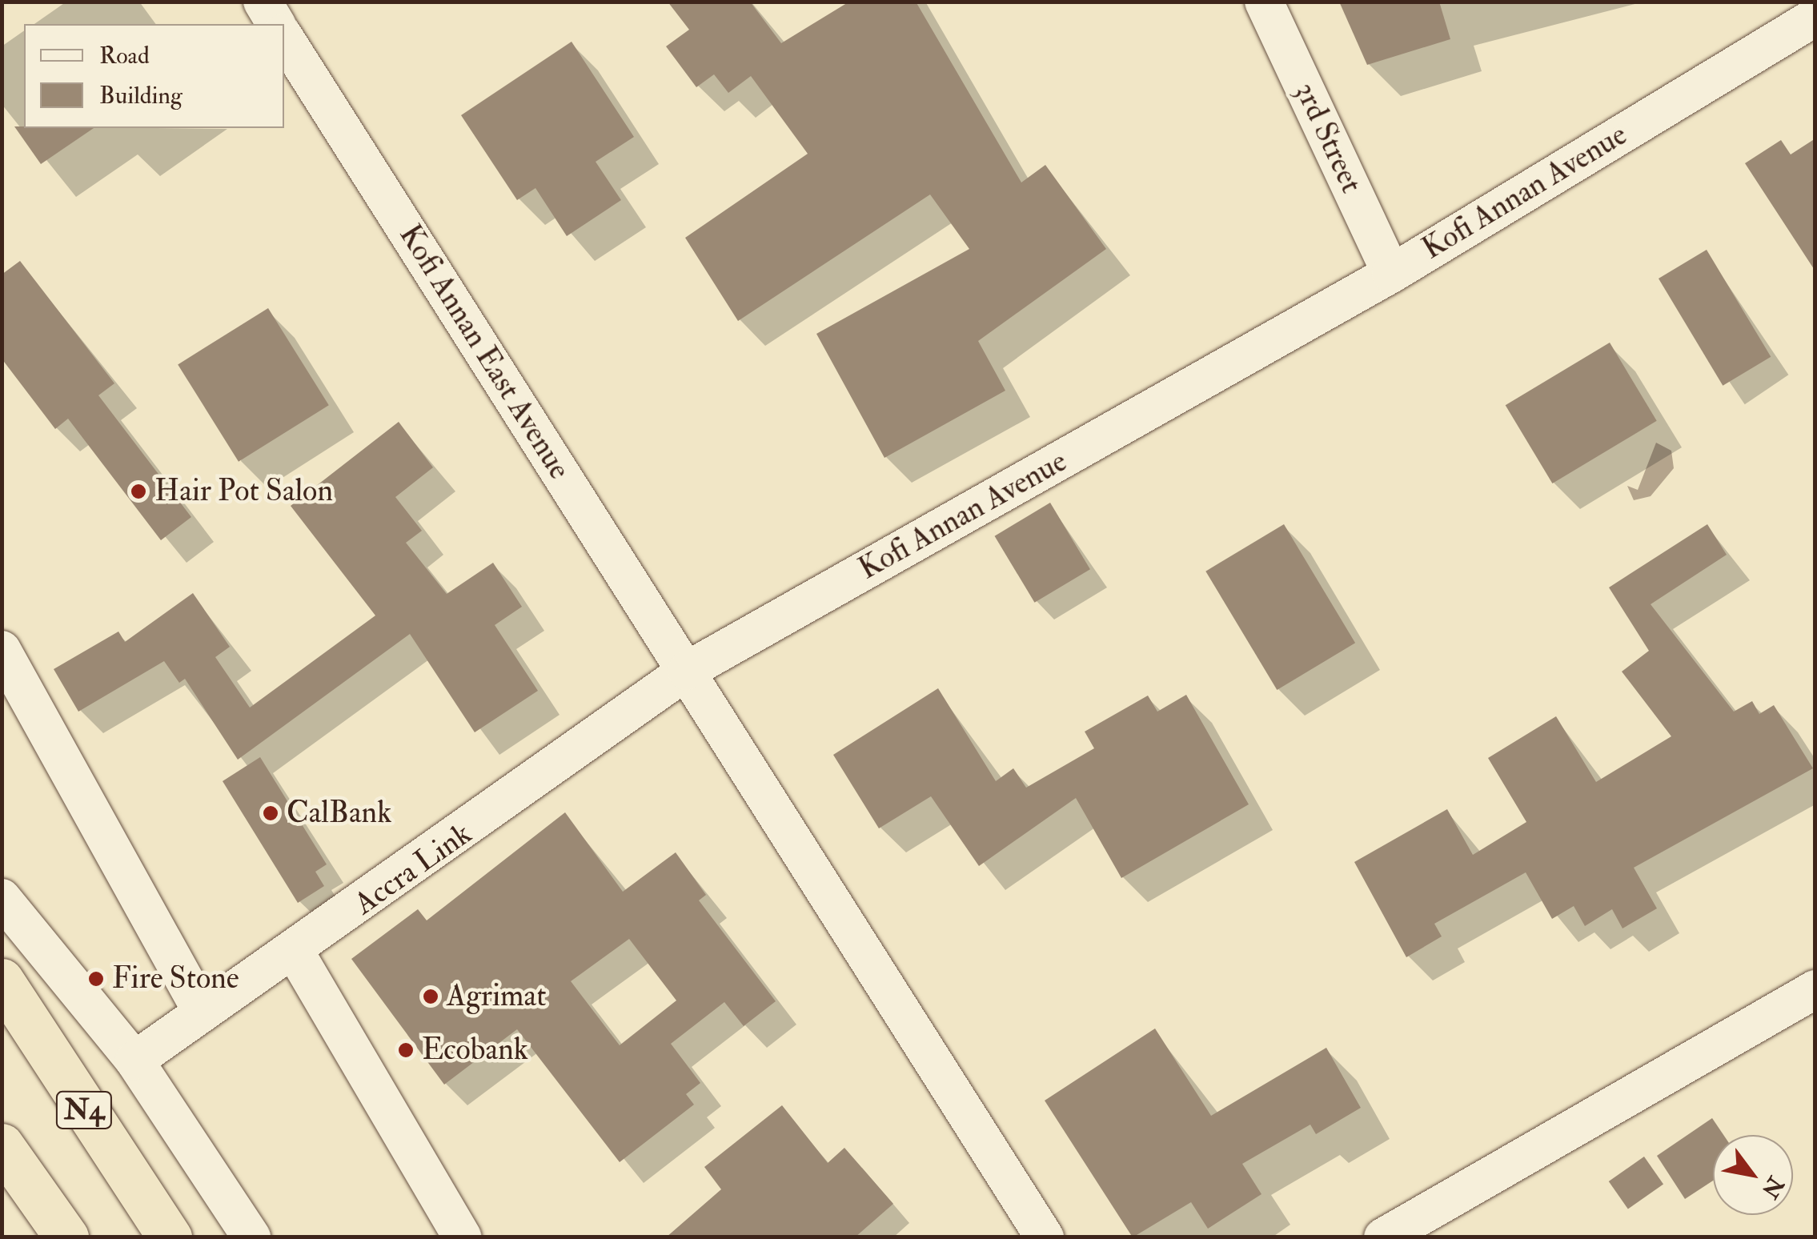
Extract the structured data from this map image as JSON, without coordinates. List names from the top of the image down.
{
  "streets": {
    "highway": ["N4"],
    "street": [
      "3rd Street",
      "Kofi Annan Avenue",
      "Kofi Annan East Avenue",
      "Accra Link"
    ]
  },
  "crossings": [
    ["3rd Street", "Kofi Annan Avenue"],
    ["Kofi Annan Avenue", "Kofi Annan East Avenue"],
    ["Kofi Annan Avenue", "Accra Link"],
    ["Kofi Annan East Avenue", "Accra Link"]
  ],
  "places": [
    "Hair Pot Salon",
    "CalBank",
    "Fire Stone",
    "Agrimat",
    "Ecobank"
  ],
  "legend": ["Road", "Building"],
  "north": "bottom right"
}
